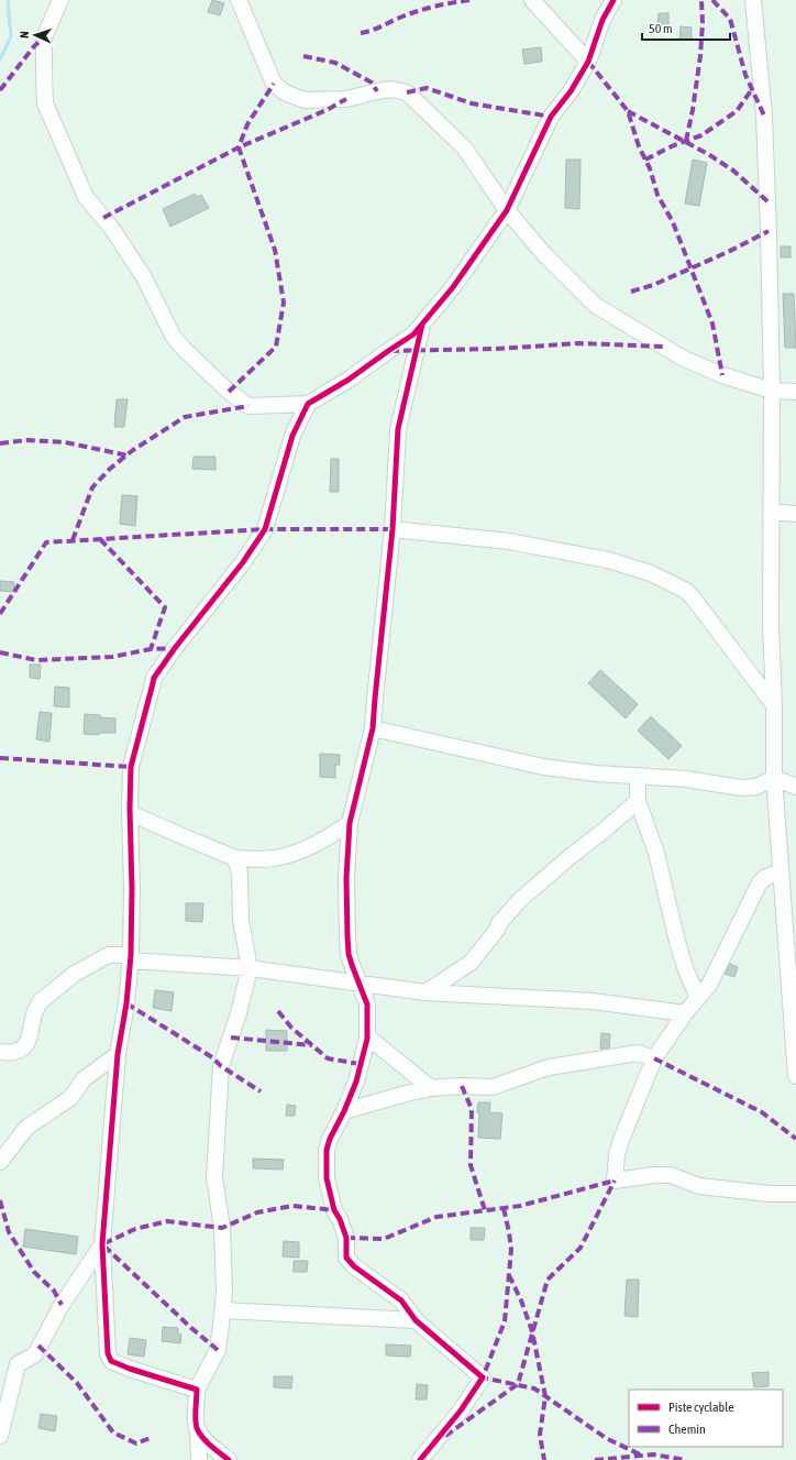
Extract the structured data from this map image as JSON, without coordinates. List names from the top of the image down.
{
  "legend": ["Piste cyclable", "Chemin"],
  "scale_bar": "50 m",
  "north": "left"
}
